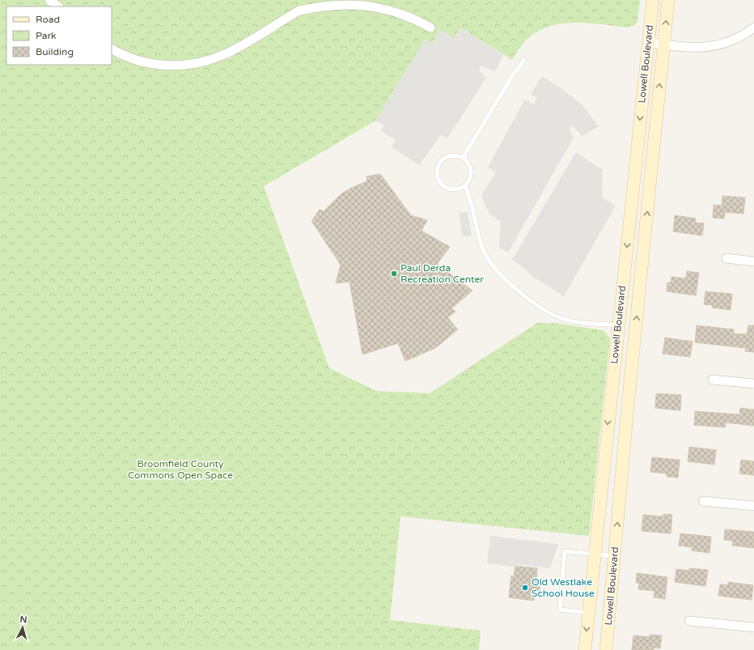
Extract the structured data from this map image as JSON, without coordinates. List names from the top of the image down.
{
  "streets": {
    "main road": ["Lowell Boulevard"]
  },
  "parks": ["Broomfield County Commons Open Space"],
  "places": ["Paul Derda Recreation Center", "Old Westlake School House"],
  "legend": ["Road", "Park", "Building"],
  "north": "top"
}
